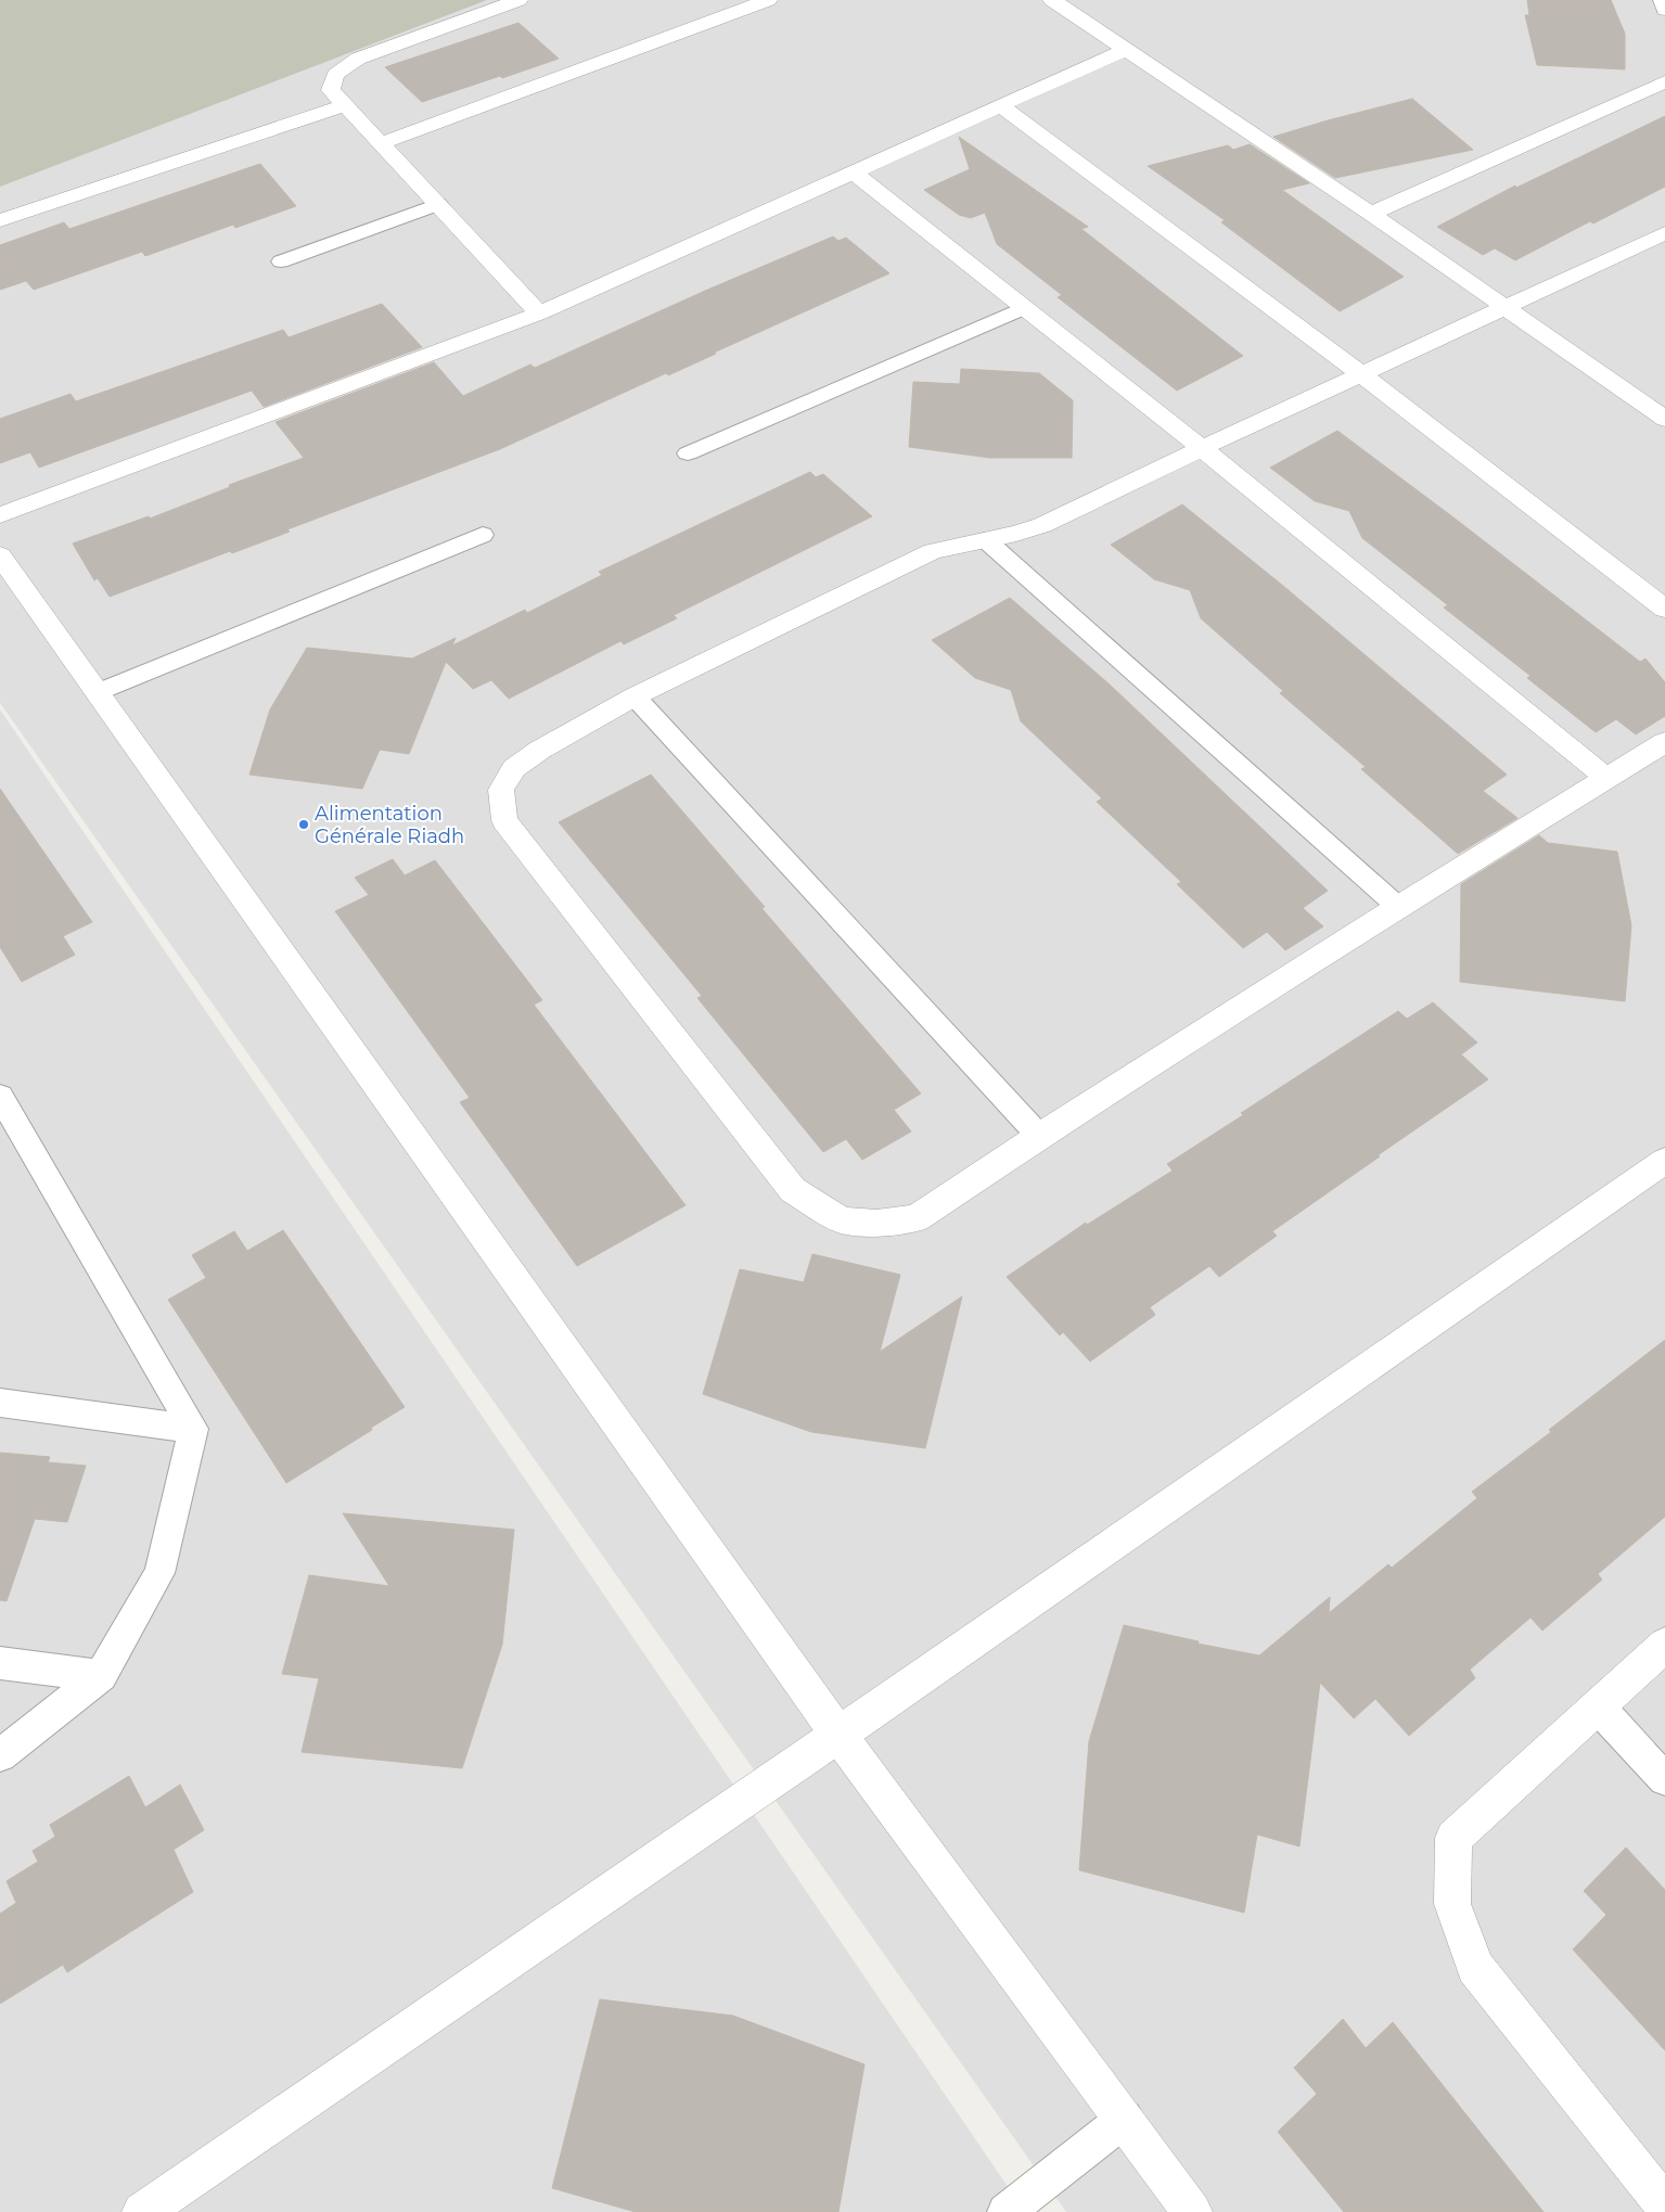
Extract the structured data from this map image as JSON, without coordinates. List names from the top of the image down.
{
  "places": ["Alimentation Générale Riadh"]
}
